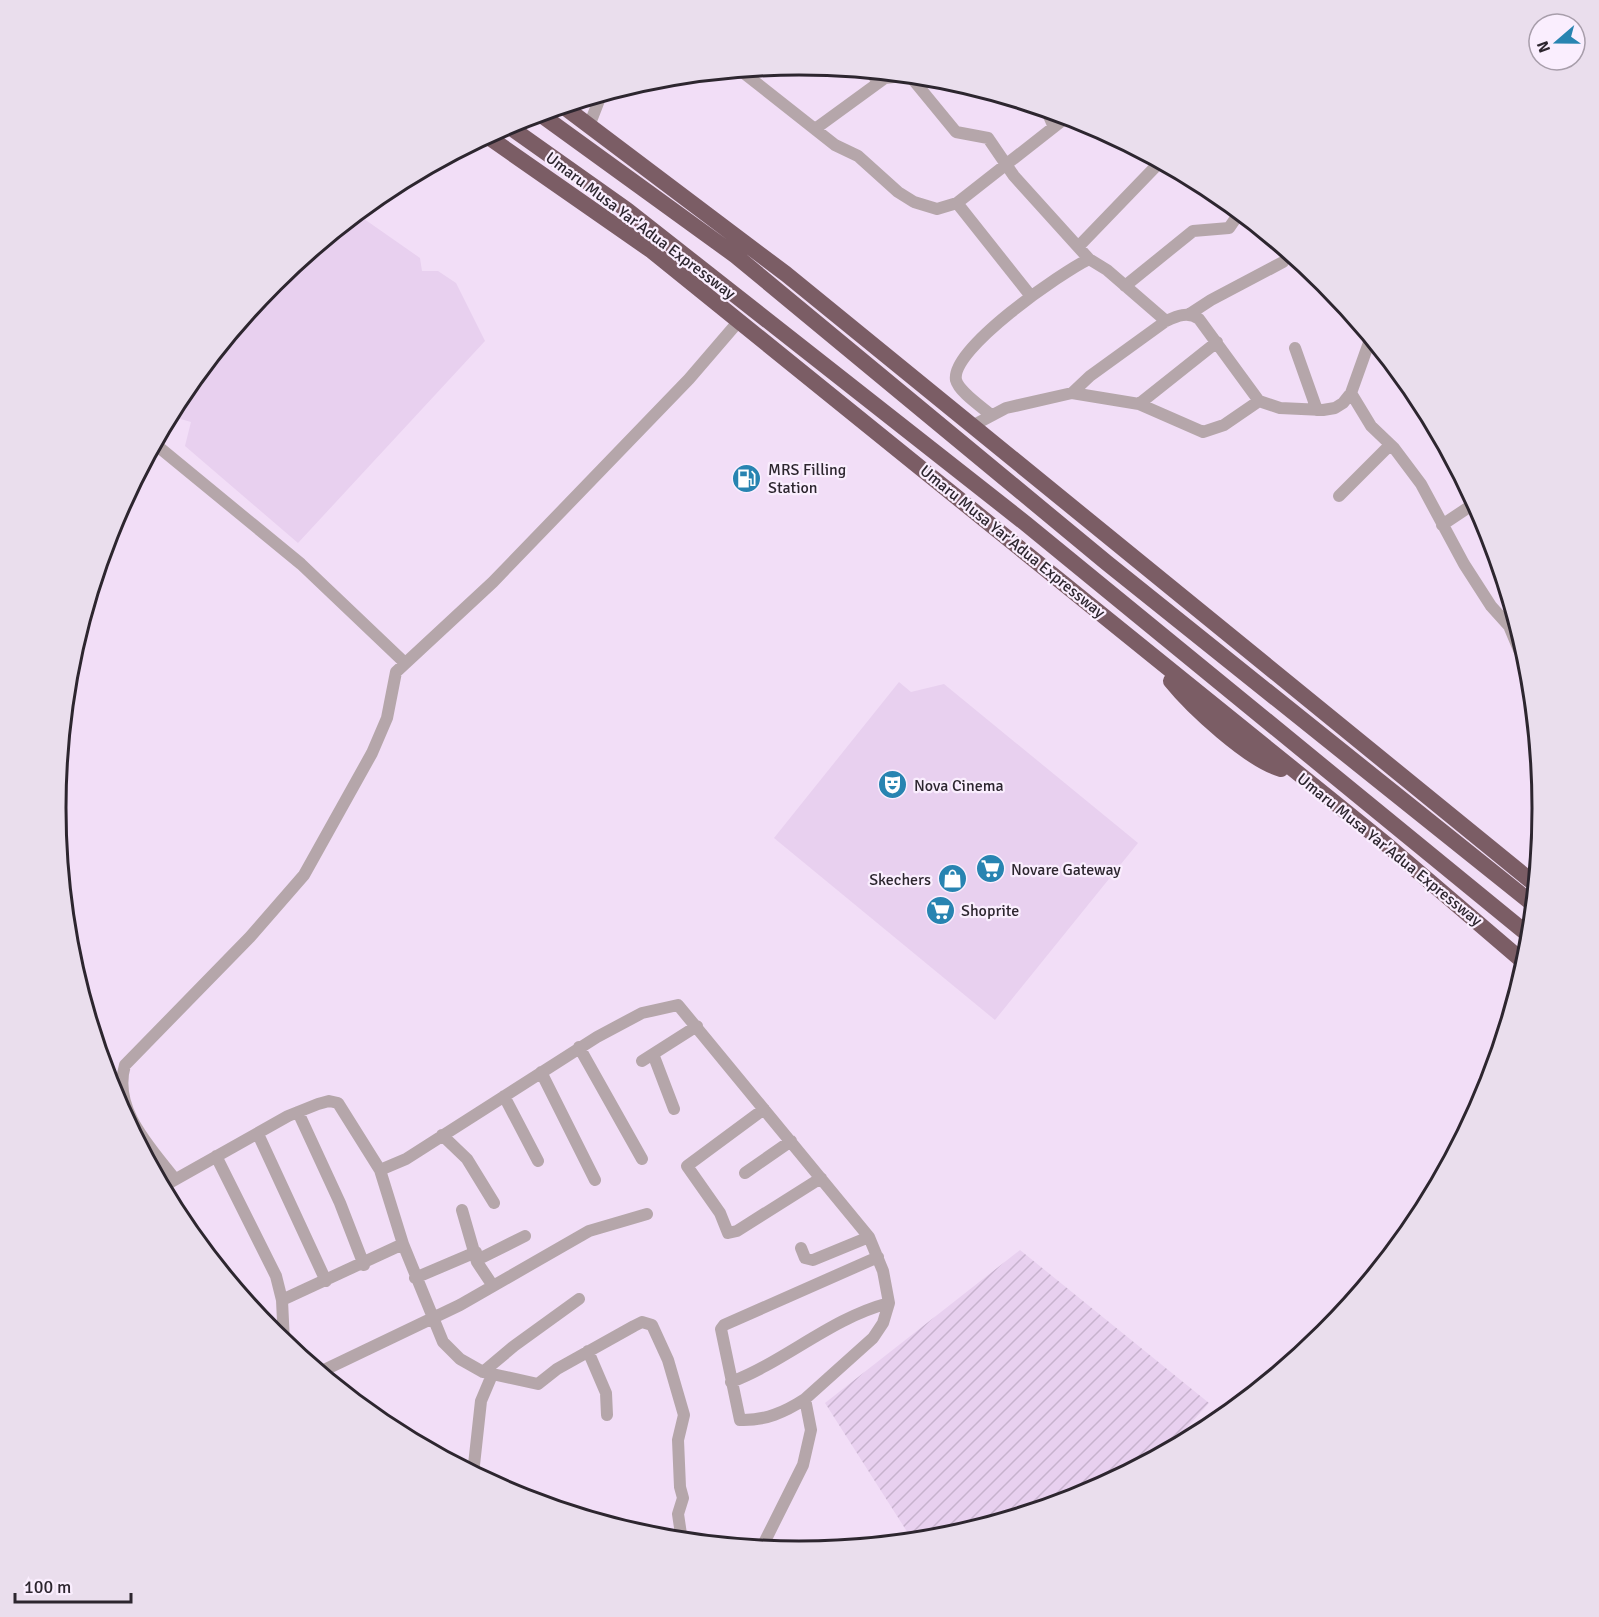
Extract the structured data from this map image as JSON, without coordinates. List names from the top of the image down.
{
  "streets": {
    "highway": ["Umaru Musa Yar'Adua Expressway"]
  },
  "places": {
    "fuel station": ["MRS Filling Station"],
    "theatre": ["Nova Cinema"],
    "supermarket": ["Novare Gateway", "Shoprite"],
    "shop": ["Skechers"]
  },
  "scale_bar": "100 m",
  "north": "left"
}
